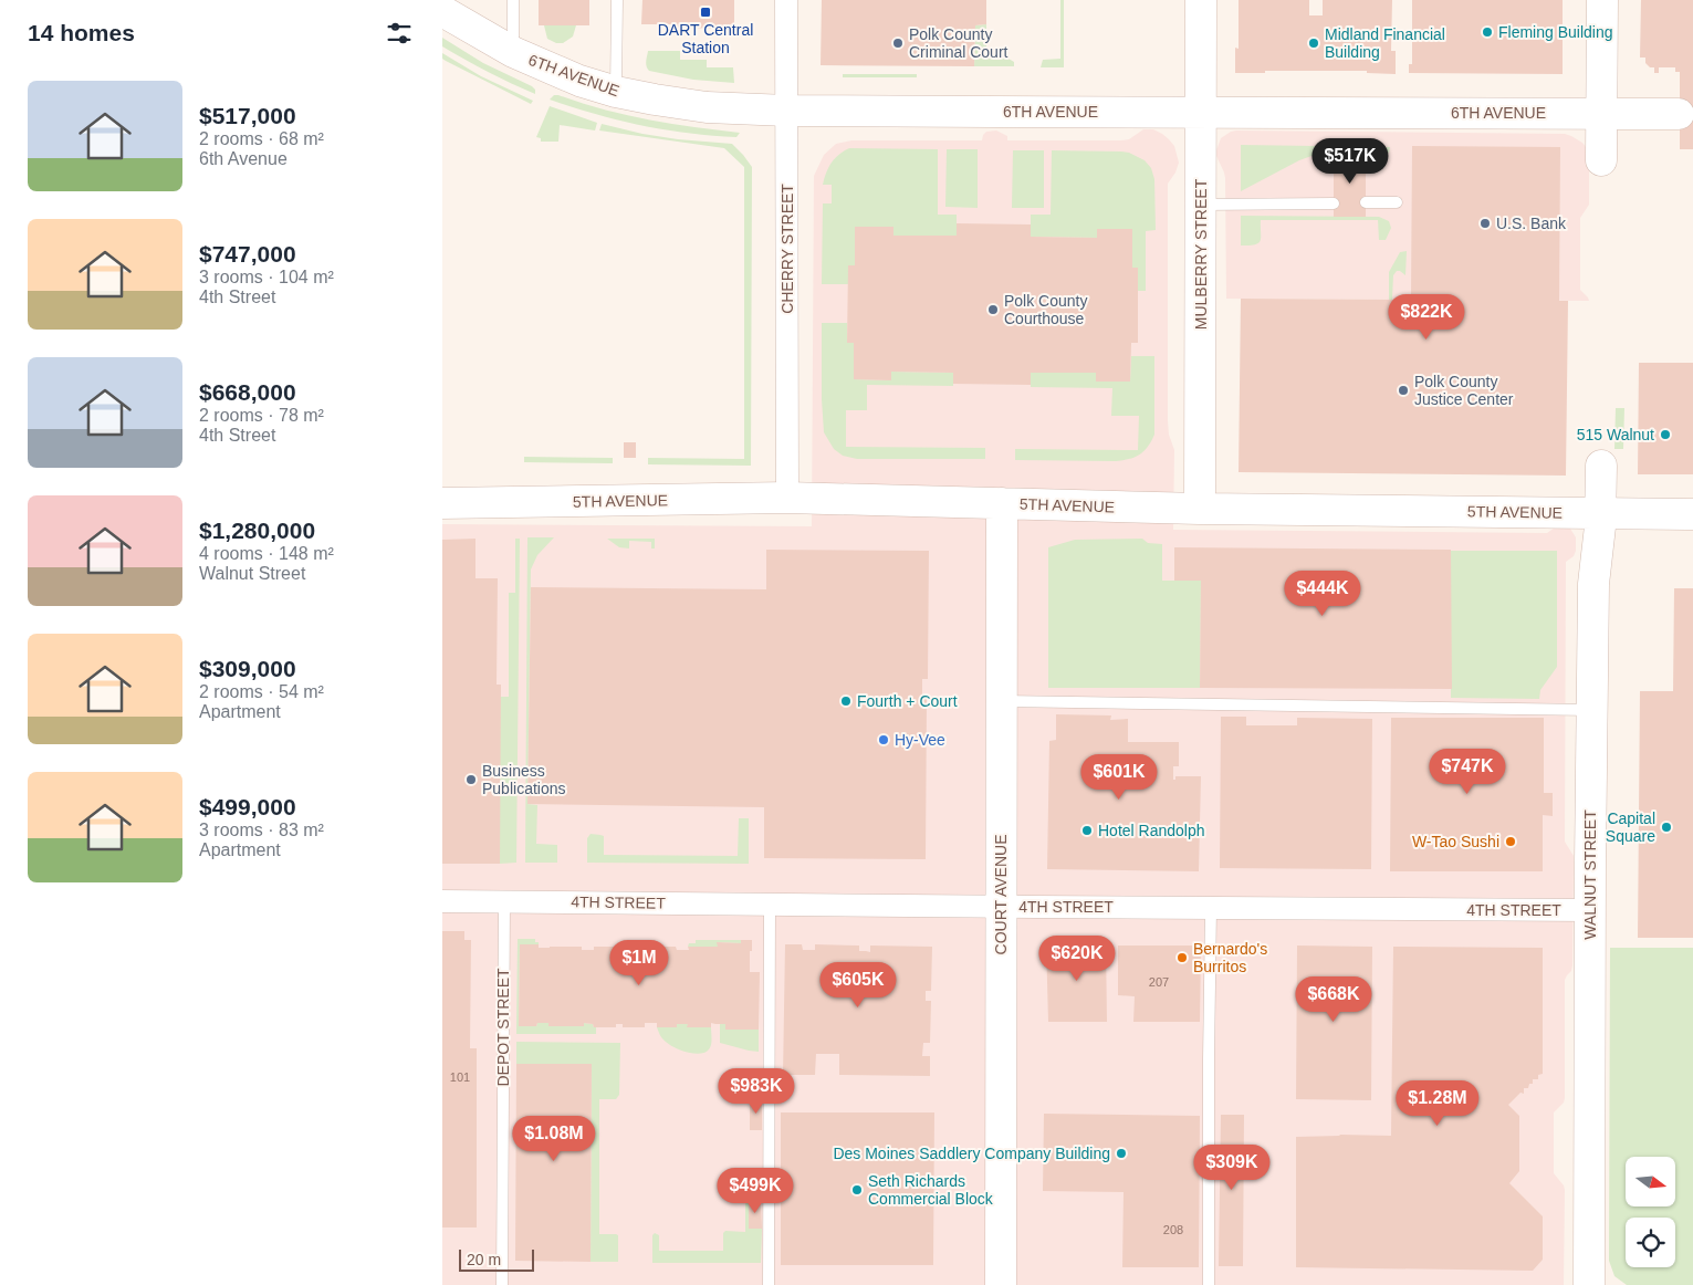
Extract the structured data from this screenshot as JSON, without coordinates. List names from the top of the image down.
{
  "streets": {
    "street": [
      "6TH AVENUE",
      "CHERRY STREET",
      "MULBERRY STREET",
      "5TH AVENUE",
      "WALNUT STREET",
      "COURT AVENUE",
      "4TH STREET"
    ],
    "lane": ["DEPOT STREET"]
  },
  "crossings": [
    ["6TH AVENUE", "CHERRY STREET"],
    ["6TH AVENUE", "MULBERRY STREET"],
    ["CHERRY STREET", "5TH AVENUE"],
    ["MULBERRY STREET", "5TH AVENUE"],
    ["5TH AVENUE", "WALNUT STREET"],
    ["5TH AVENUE", "COURT AVENUE"],
    ["WALNUT STREET", "4TH STREET"],
    ["COURT AVENUE", "4TH STREET"],
    ["4TH STREET", "DEPOT STREET"]
  ],
  "places": {
    "transit": ["DART Central Station"],
    "other": [
      "Fleming Building",
      "Polk County Criminal Court",
      "Midland Financial Building",
      "U.S. Bank",
      "Polk County Courthouse",
      "Polk County Justice Center",
      "515 Walnut",
      "Fourth + Court",
      "Hy-Vee",
      "Business Publications",
      "Capital Square",
      "Hotel Randolph",
      "W-Tao Sushi",
      "Bernardo's Burritos",
      "Des Moines Saddlery Company Building",
      "Seth Richards Commercial Block"
    ]
  },
  "house_numbers": ["207", "101", "208"],
  "scale_bar": "20 m",
  "north": "right",
  "page": {
    "heading": "14 homes",
    "list": [
      {
        "name": "$517,000",
        "note": "2 rooms · 68 m² · 6th Avenue"
      },
      {
        "name": "$747,000",
        "note": "3 rooms · 104 m² · 4th Street"
      },
      {
        "name": "$668,000",
        "note": "2 rooms · 78 m² · 4th Street"
      },
      {
        "name": "$1,280,000",
        "note": "4 rooms · 148 m² · Walnut Street"
      },
      {
        "name": "$309,000",
        "note": "2 rooms · 54 m² · Apartment"
      },
      {
        "name": "$499,000",
        "note": "3 rooms · 83 m² · Apartment"
      }
    ],
    "price": [
      "$517K",
      "$822K",
      "$444K",
      "$747K",
      "$601K",
      "$620K",
      "$1M",
      "$605K",
      "$668K",
      "$983K",
      "$1.28M",
      "$1.08M",
      "$309K",
      "$499K"
    ],
    "scale": "20 m"
  }
}
